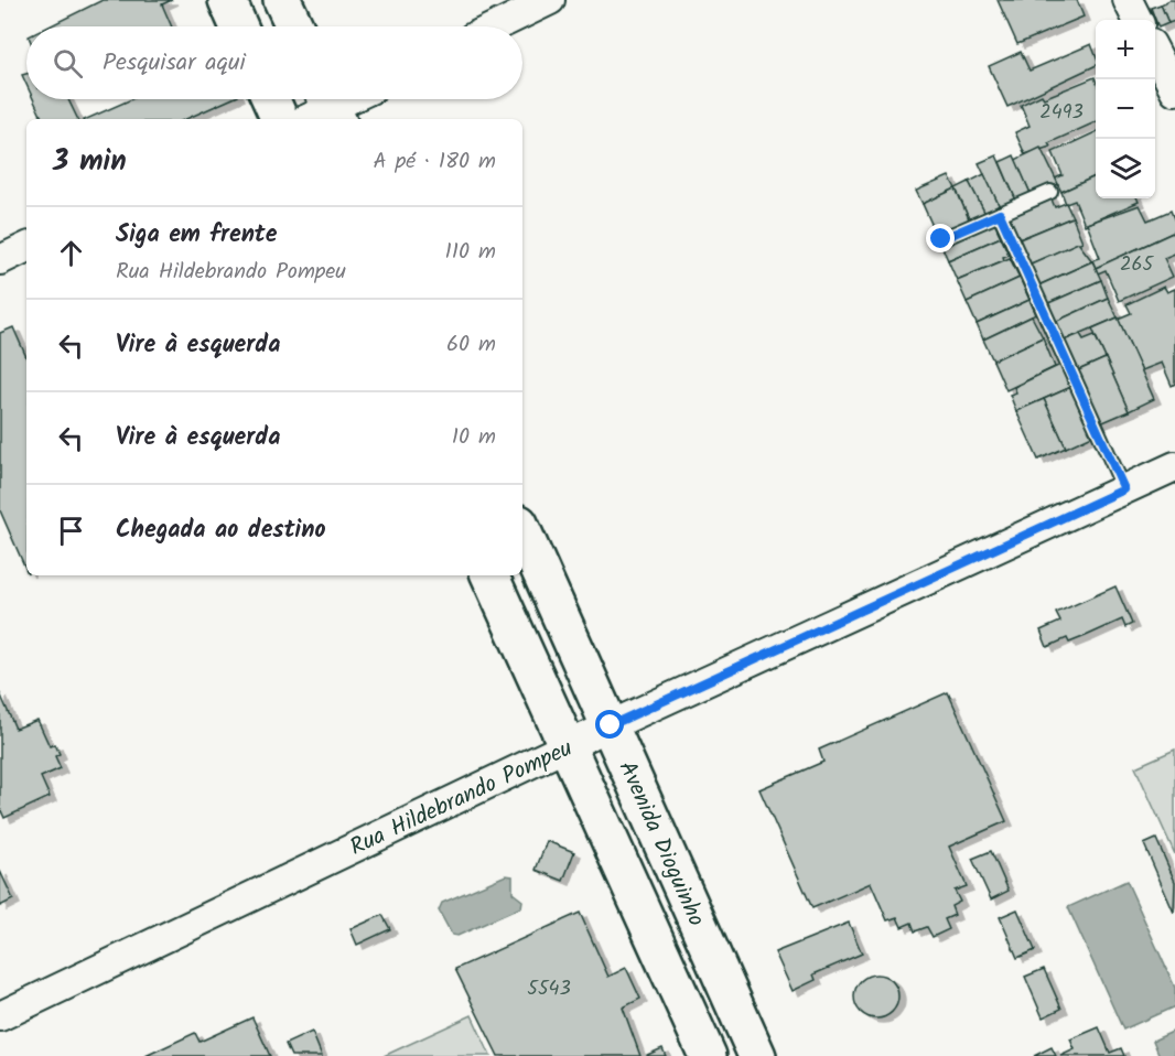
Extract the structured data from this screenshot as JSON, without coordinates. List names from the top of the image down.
{
  "streets": {
    "main road": ["Avenida Dioguinho"],
    "street": ["Rua Hildebrando Pompeu"]
  },
  "crossings": [
    ["Rua Hildebrando Pompeu", "Avenida Dioguinho"]
  ],
  "house_numbers": ["2493", "265", "5543"],
  "page": {
    "map_buttons": ["+", "−"],
    "search": "Pesquisar aqui",
    "heading": ["3 min", "A pé · 180 m"],
    "list": [
      ["Siga em frente", "Rua Hildebrando Pompeu", "110 m"],
      ["Vire à esquerda", "60 m"],
      ["Vire à esquerda", "10 m"],
      "Chegada ao destino"
    ]
  }
}
